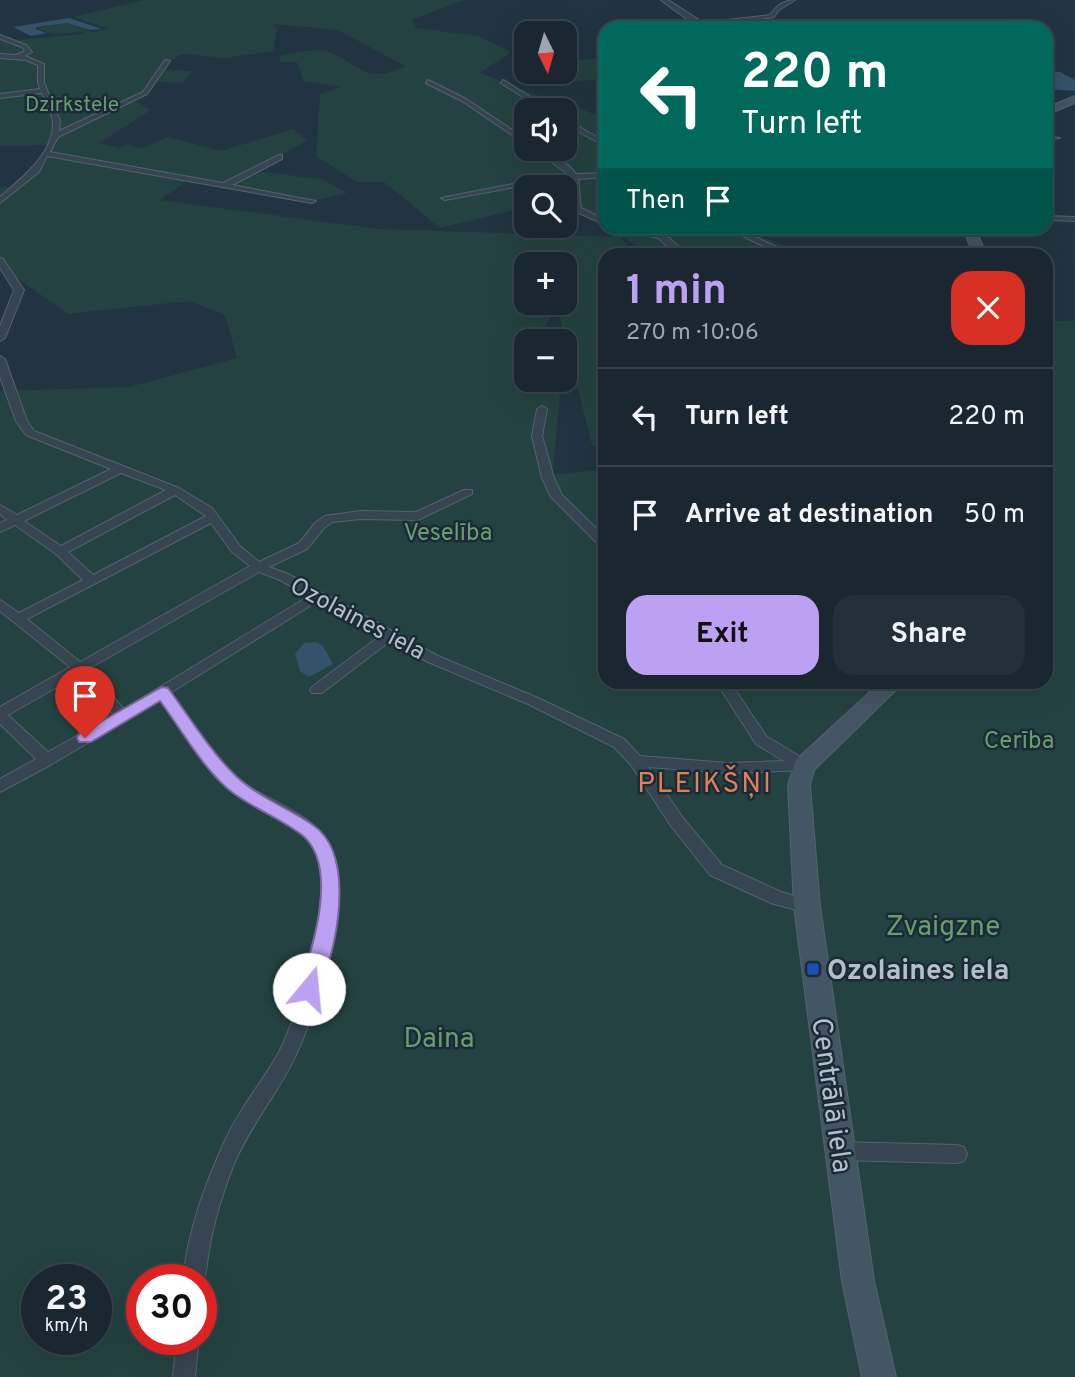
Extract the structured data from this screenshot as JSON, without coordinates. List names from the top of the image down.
{
  "streets": {
    "street": ["Ozolaines iela", "Centrālā iela"]
  },
  "crossings": [
    ["Ozolaines iela", "Centrālā iela"]
  ],
  "districts": ["PLEIKŠŅI"],
  "parks": [
    "Dzirkstele",
    "Veselība",
    "Cerība",
    "Zvaigzne",
    "Daina"
  ],
  "places": {
    "transit": ["Ozolaines iela"]
  },
  "north": "bottom",
  "page": {
    "map_buttons": ["+", "−"],
    "turn": ["220 m", "Turn left"],
    "then": "Then",
    "heading": ["1 min", "270 m · 10:06"],
    "list": [
      {
        "name": "Turn left",
        "value": "220 m"
      },
      {
        "name": "Arrive at destination",
        "value": "50 m"
      }
    ],
    "buttons": ["Exit", "Share"],
    "speed": "23 km/h",
    "limit": "30"
  }
}
